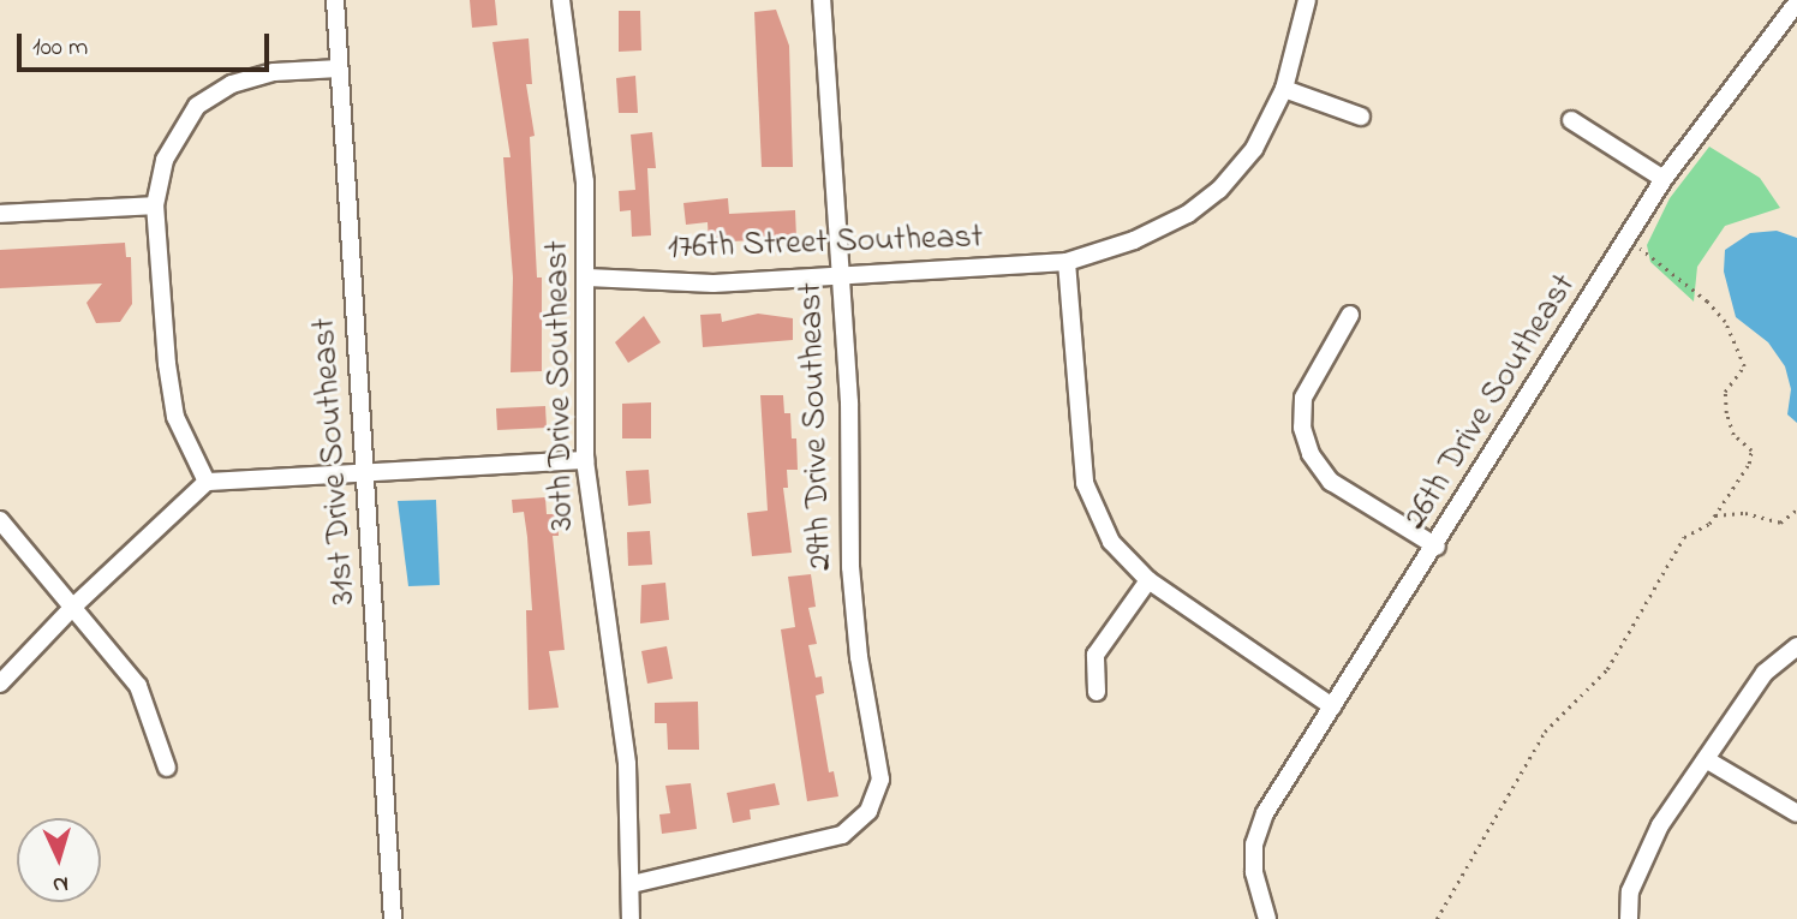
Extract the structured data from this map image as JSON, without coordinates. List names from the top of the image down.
{
  "streets": {
    "street": [
      "176th Street Southeast",
      "30th Drive Southeast",
      "26th Drive Southeast",
      "29th Drive Southeast",
      "31st Drive Southeast"
    ]
  },
  "crossings": [
    ["176th Street Southeast", "30th Drive Southeast"],
    ["176th Street Southeast", "29th Drive Southeast"],
    ["30th Drive Southeast", "29th Drive Southeast"]
  ],
  "scale_bar": "100 m",
  "north": "bottom"
}
